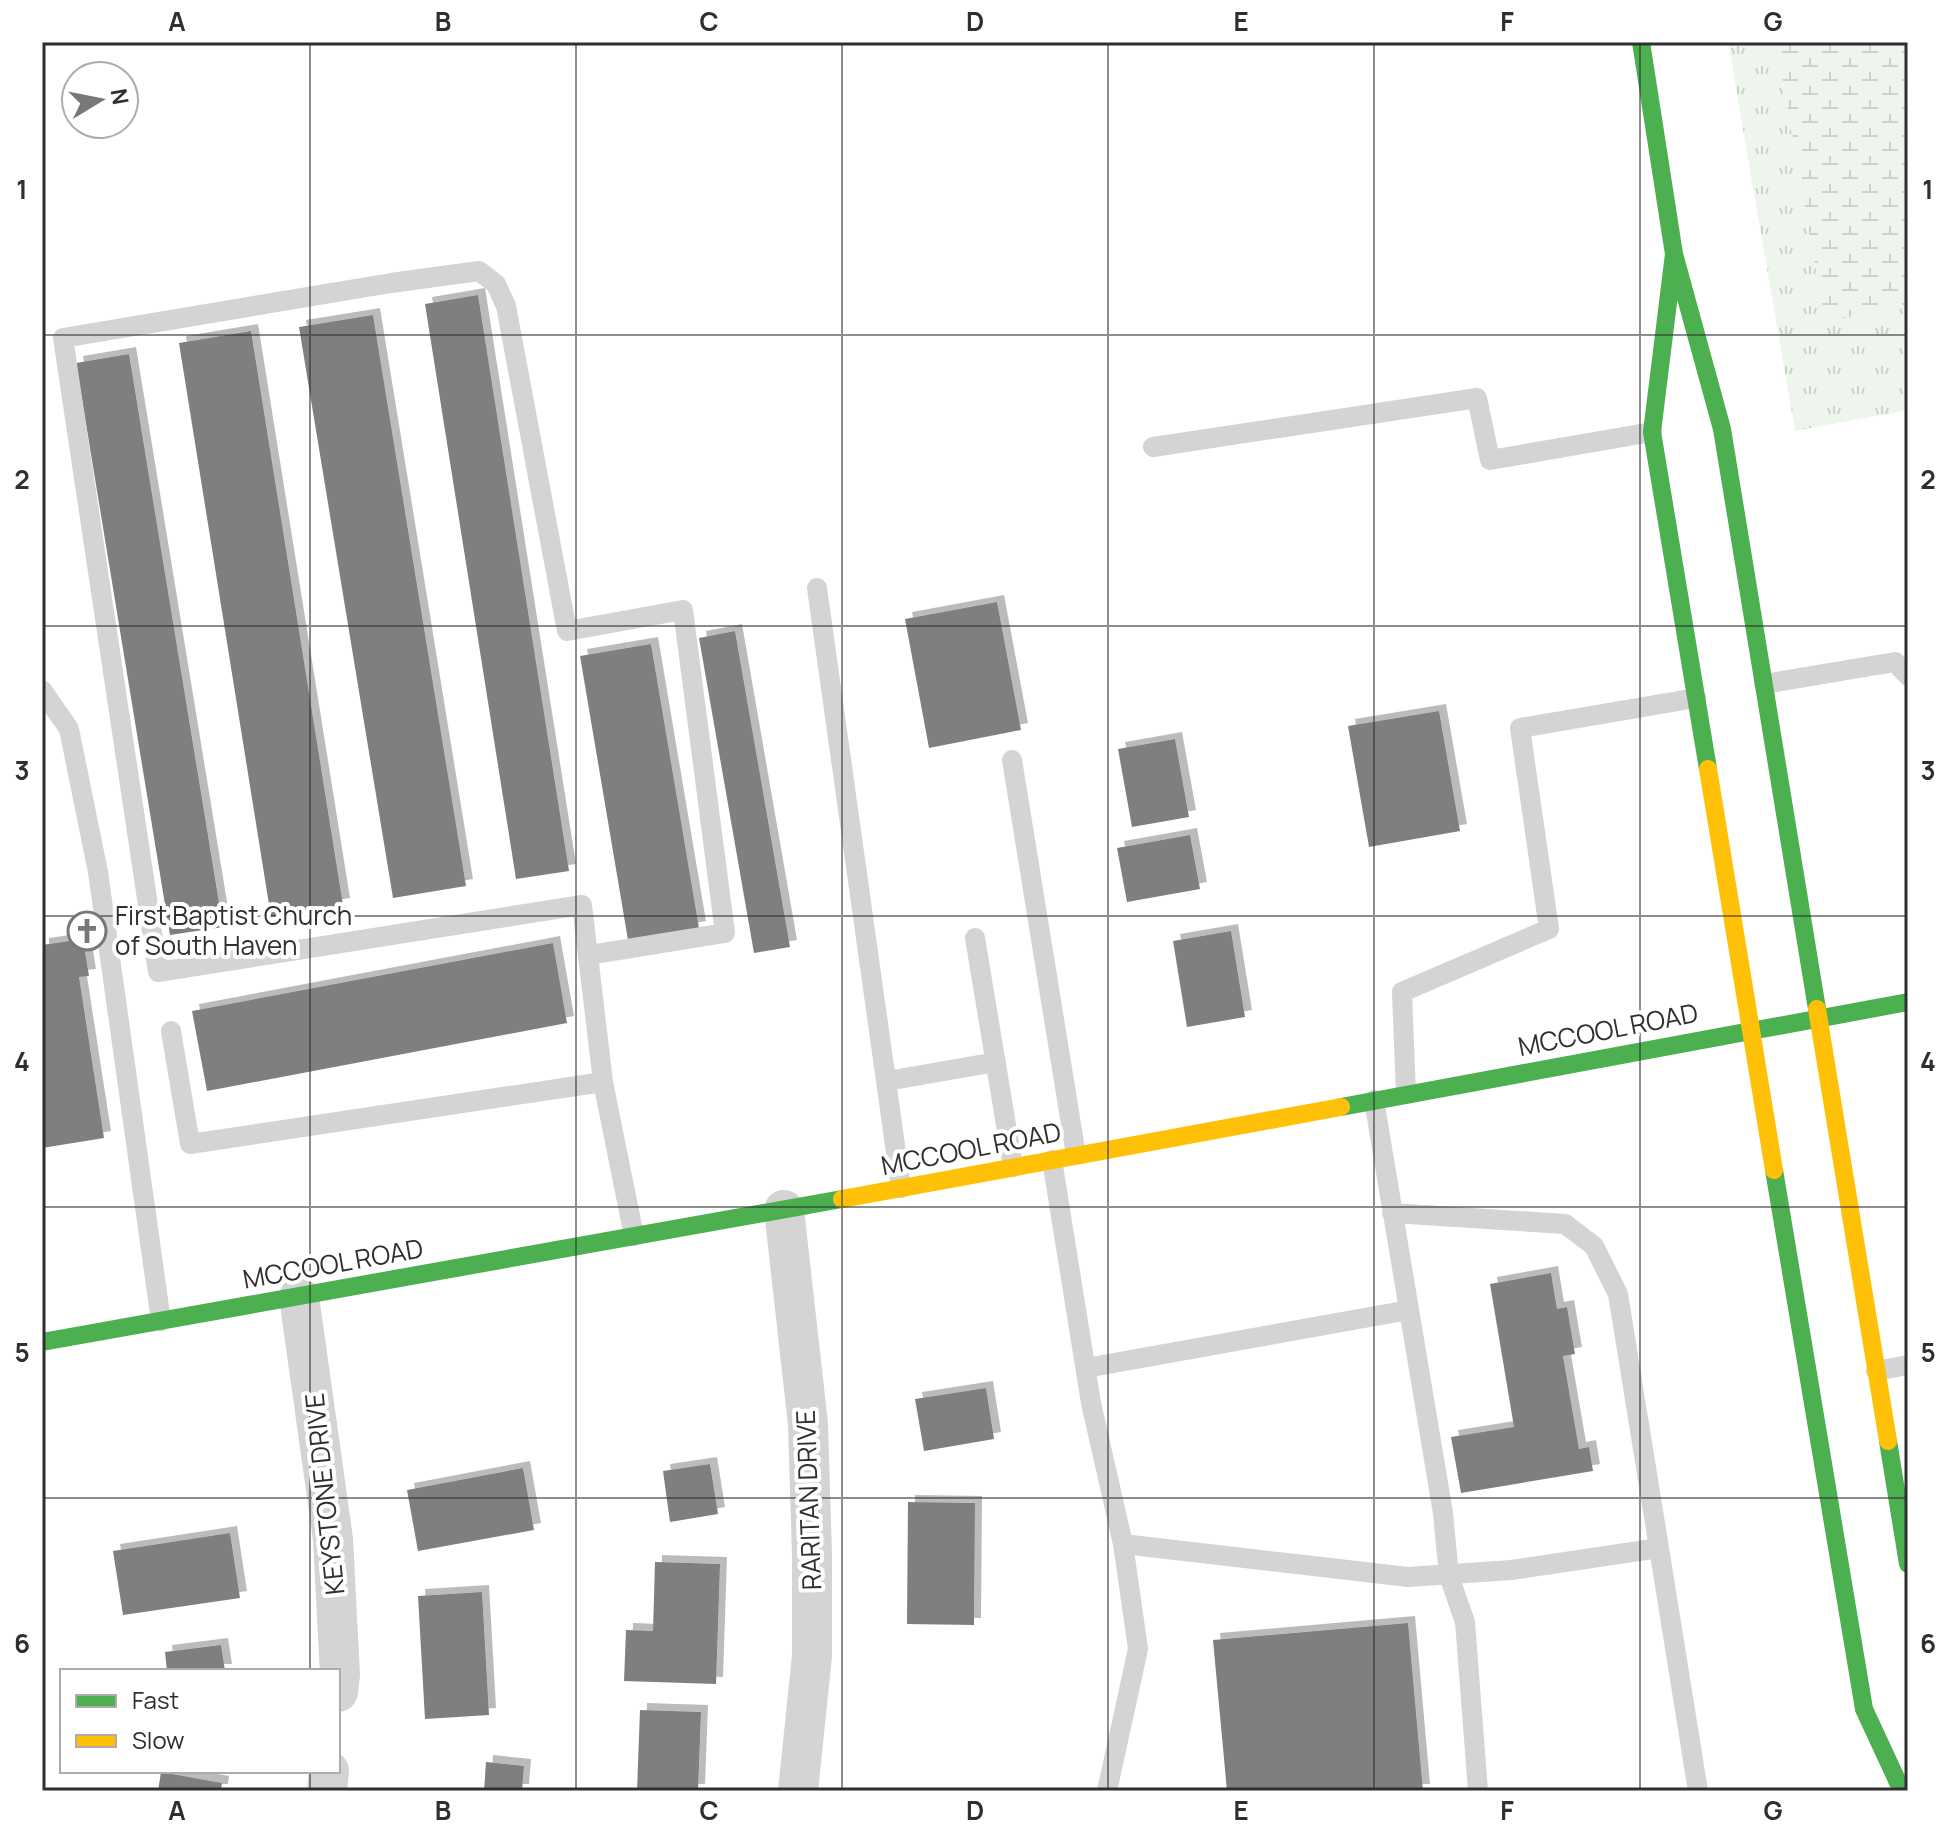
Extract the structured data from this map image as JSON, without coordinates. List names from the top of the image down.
{
  "streets": {
    "main road": ["MCCOOL ROAD"],
    "street": ["KEYSTONE DRIVE", "RARITAN DRIVE"]
  },
  "crossings": [
    ["MCCOOL ROAD", "KEYSTONE DRIVE"],
    ["MCCOOL ROAD", "RARITAN DRIVE"]
  ],
  "places": {
    "church": ["First Baptist Church of South Haven"]
  },
  "legend": ["Fast", "Slow"],
  "north": "right",
  "grid": {
    "columns": [
      "A",
      "B",
      "C",
      "D",
      "E",
      "F",
      "G"
    ],
    "rows": [
      "1",
      "2",
      "3",
      "4",
      "5",
      "6"
    ]
  }
}
